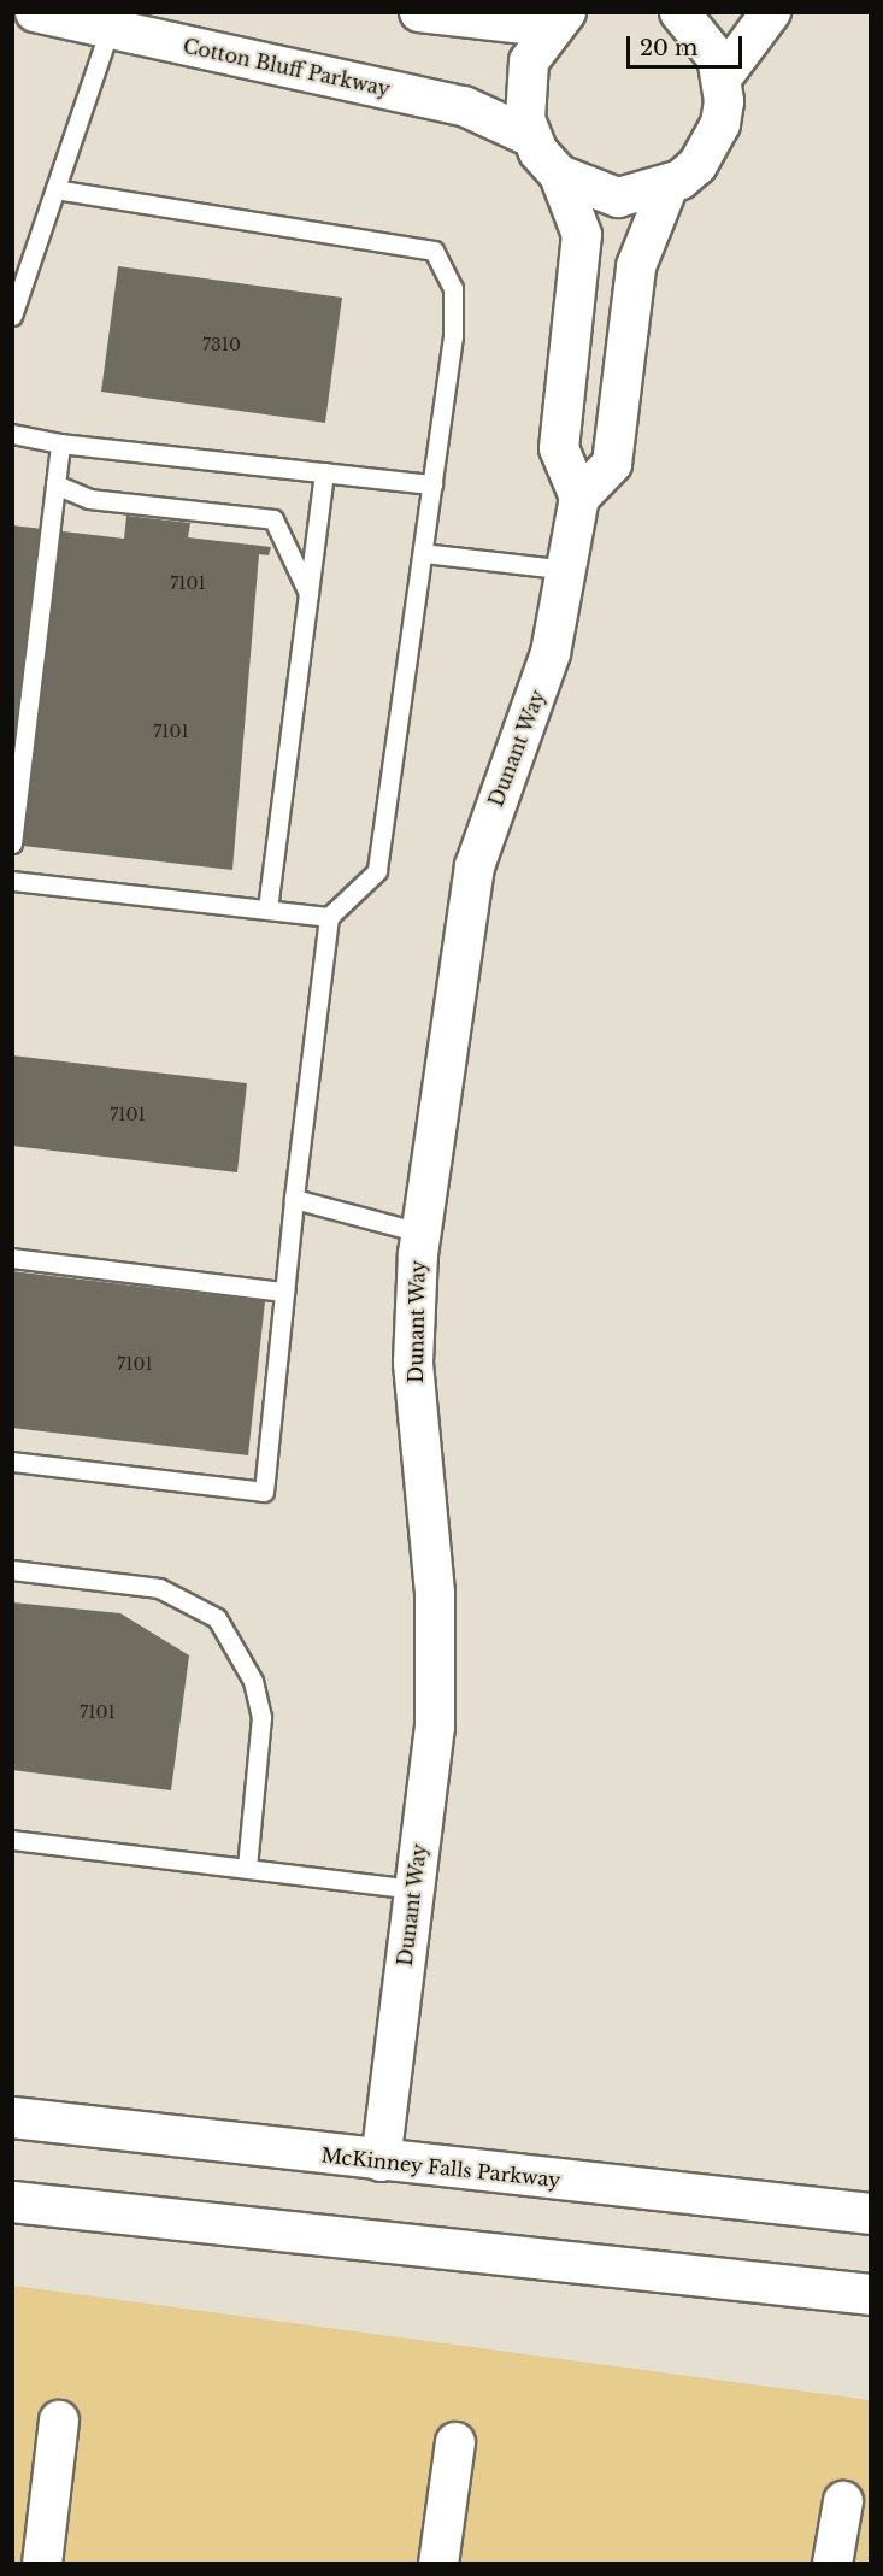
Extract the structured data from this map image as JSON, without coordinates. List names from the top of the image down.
{
  "streets": {
    "main road": ["McKinney Falls Parkway"],
    "street": ["Cotton Bluff Parkway", "Dunant Way"]
  },
  "crossings": [
    ["Dunant Way", "McKinney Falls Parkway"]
  ],
  "house_numbers": [
    "7310",
    "7101",
    "7101",
    "7101",
    "7101",
    "7101"
  ],
  "scale_bar": "20 m"
}
